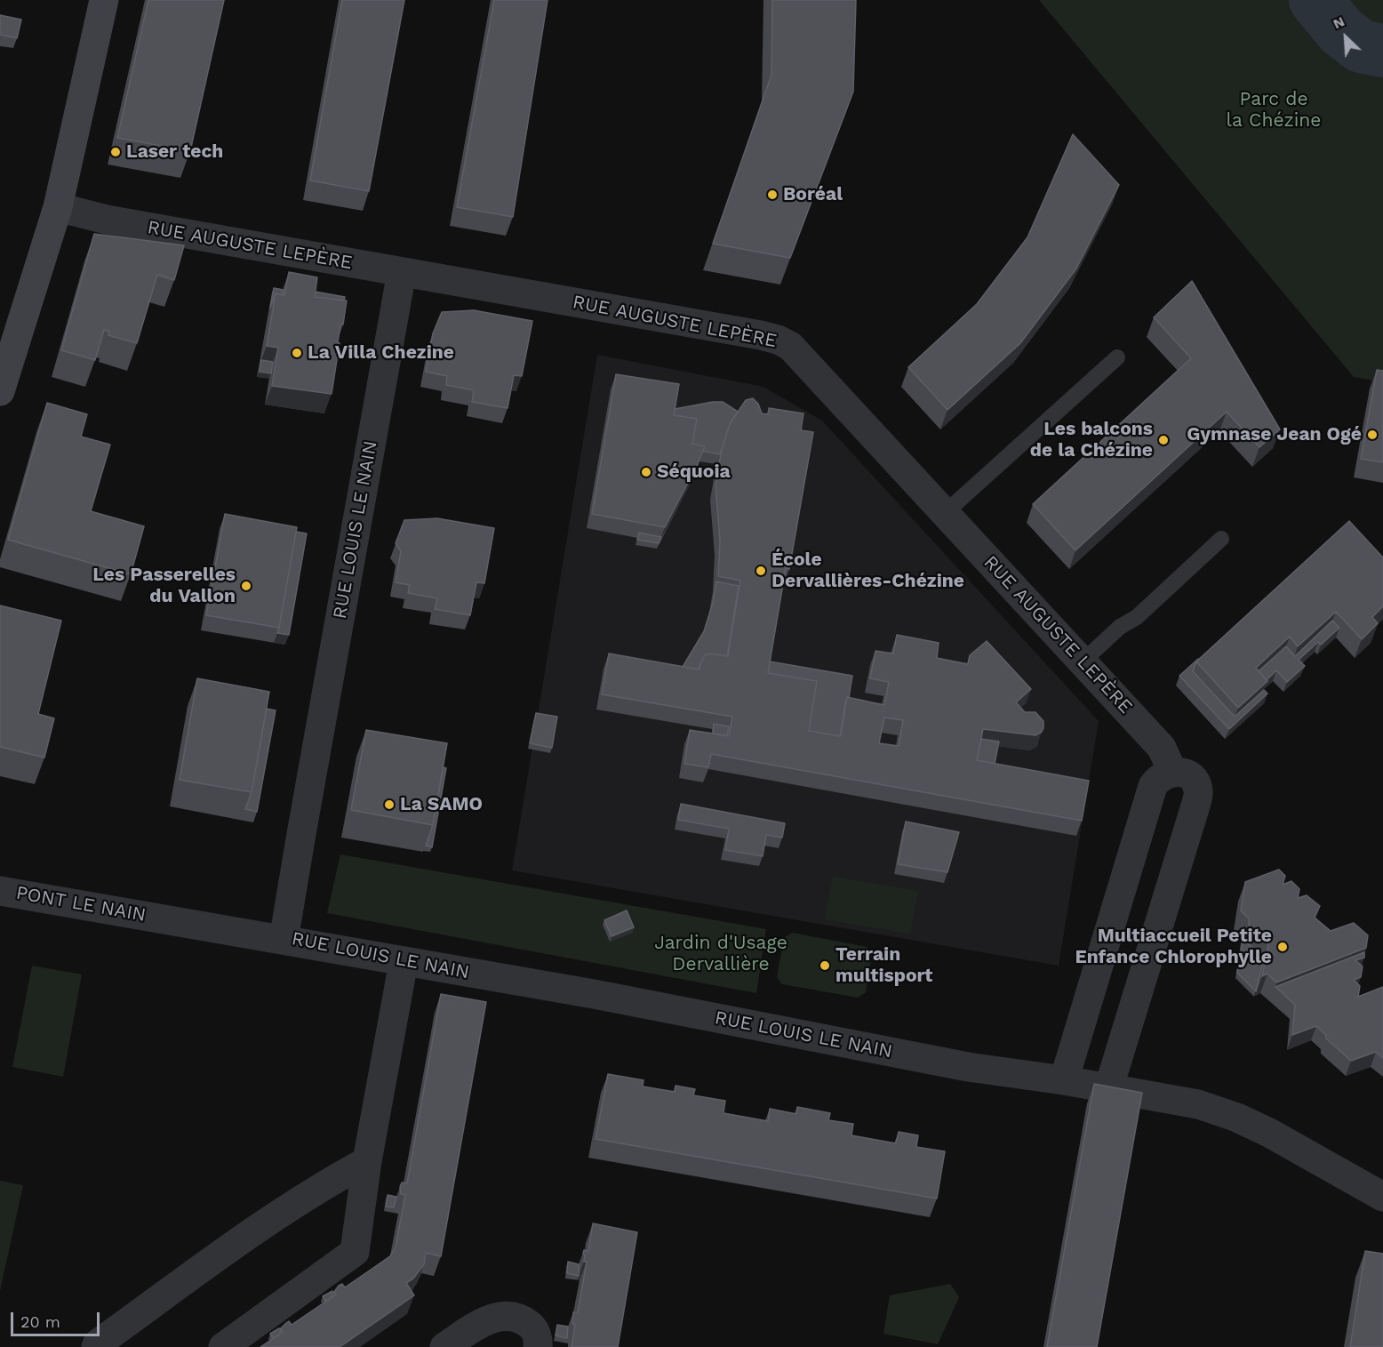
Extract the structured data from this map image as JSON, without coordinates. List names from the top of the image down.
{
  "streets": {
    "street": ["RUE AUGUSTE LEPÈRE", "RUE LOUIS LE NAIN", "PONT LE NAIN"]
  },
  "crossings": [
    ["RUE AUGUSTE LEPÈRE", "RUE LOUIS LE NAIN"],
    ["RUE LOUIS LE NAIN", "PONT LE NAIN"]
  ],
  "parks": ["Parc de la Chézine", "Jardin d'Usage Dervallière"],
  "places": [
    "Laser tech",
    "Boréal",
    "La Villa Chezine",
    "Gymnase Jean Ogé",
    "Les balcons de la Chézine",
    "Séquoia",
    "École Dervallières-Chézine",
    "Les Passerelles du Vallon",
    "La SAMO",
    "Multiaccueil Petite Enfance Chlorophylle",
    "Terrain multisport"
  ],
  "scale_bar": "20 m",
  "north": "top left"
}
